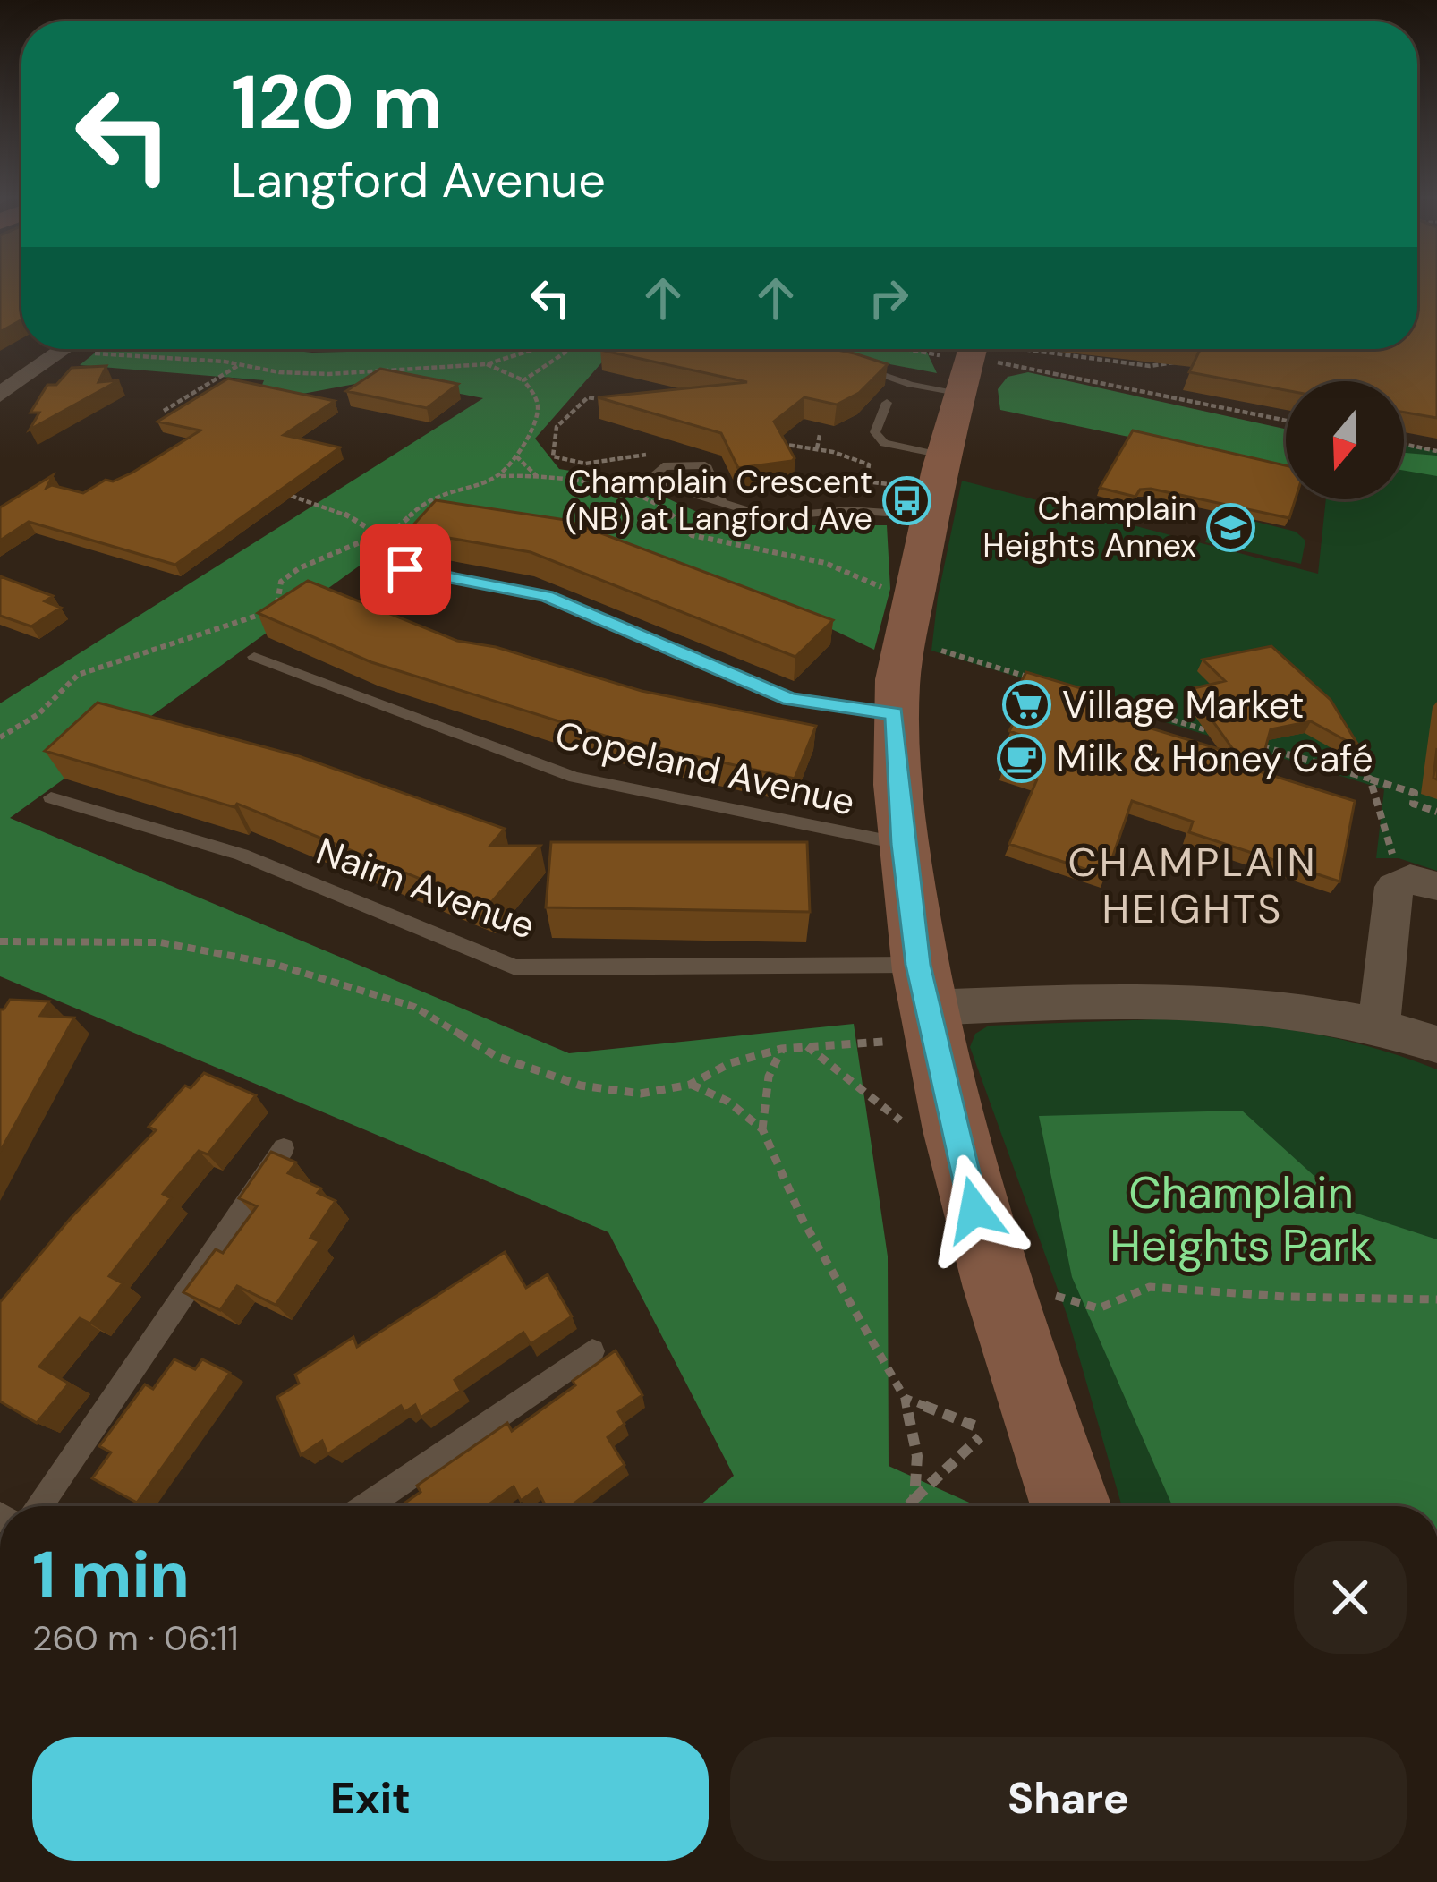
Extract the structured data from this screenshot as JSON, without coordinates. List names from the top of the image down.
{
  "streets": {
    "lane": ["Copeland Avenue", "Nairn Avenue"]
  },
  "districts": ["CHAMPLAIN HEIGHTS"],
  "parks": ["Champlain Heights Park"],
  "places": {
    "bus stop": ["Champlain Crescent (NB) at Langford Ave"],
    "school or university": ["Champlain Heights Annex"],
    "supermarket": ["Village Market"],
    "cafe": ["Milk & Honey Café"]
  },
  "north": "bottom",
  "page": {
    "turn": ["120 m", "Langford Avenue"],
    "heading": ["1 min", "260 m · 06:11"],
    "buttons": ["Exit", "Share"]
  }
}
